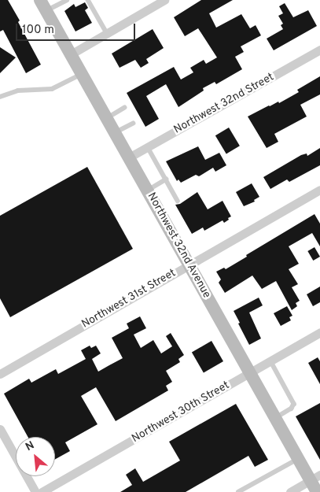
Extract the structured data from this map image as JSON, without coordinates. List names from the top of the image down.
{
  "streets": {
    "main road": ["Northwest 32nd Avenue"],
    "street": ["Northwest 32nd Street", "Northwest 31st Street", "Northwest 30th Street"]
  },
  "crossings": [
    ["Northwest 32nd Street", "Northwest 32nd Avenue"],
    ["Northwest 32nd Avenue", "Northwest 31st Street"],
    ["Northwest 32nd Avenue", "Northwest 30th Street"]
  ],
  "scale_bar": "100 m",
  "north": "top left"
}
